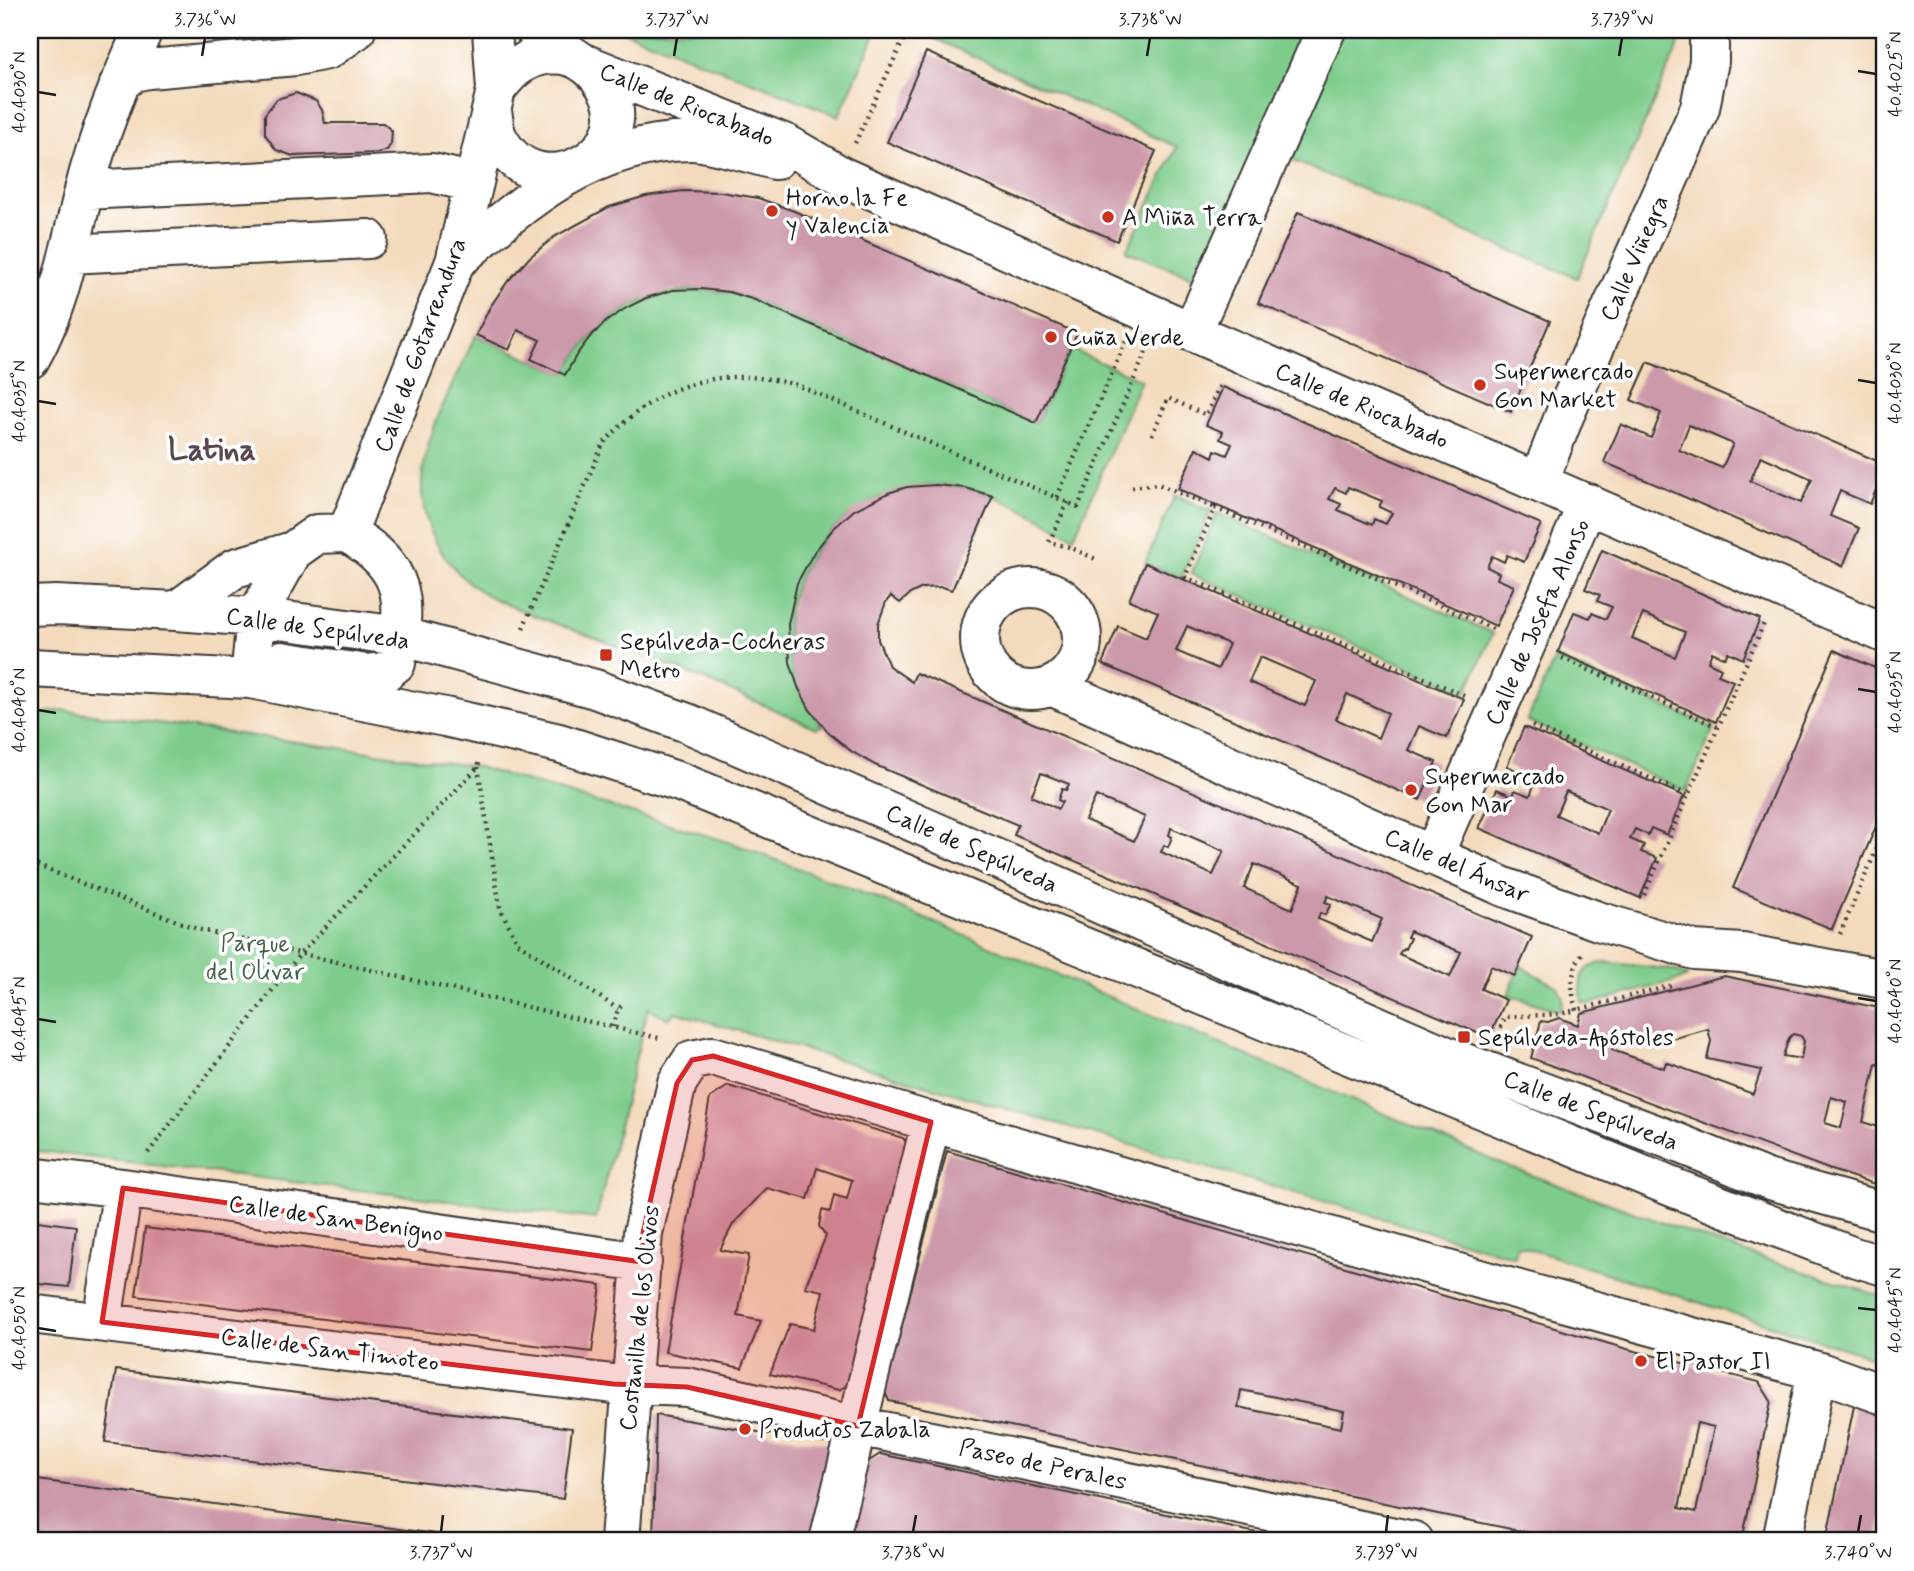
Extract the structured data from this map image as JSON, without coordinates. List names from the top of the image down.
{
  "streets": {
    "street": [
      "Calle de Riocabado",
      "Calle Viñegra",
      "Calle de Gotarrendura",
      "Calle de Josefa Alonso",
      "Calle de Sepúlveda",
      "Calle del Ánsar",
      "Calle de San Benigno",
      "Costanilla de los Olivos",
      "Calle de San Timoteo",
      "Paseo de Perales"
    ]
  },
  "crossings": [
    ["Calle de Riocabado", "Calle Viñegra"],
    ["Calle de Riocabado", "Calle de Gotarrendura"],
    ["Calle de Riocabado", "Calle de Josefa Alonso"],
    ["Calle de Josefa Alonso", "Calle del Ánsar"],
    ["Calle de San Benigno", "Costanilla de los Olivos"],
    ["Costanilla de los Olivos", "Calle de San Timoteo"],
    ["Costanilla de los Olivos", "Paseo de Perales"],
    ["Calle de San Timoteo", "Paseo de Perales"]
  ],
  "districts": ["Latina"],
  "parks": ["Parque del Olivar"],
  "places": {
    "other": [
      "Horno la Fe y Valencia",
      "A Miña Terra",
      "Cuña Verde",
      "Supermercado Gon Market",
      "Supermercado Gon Mar",
      "El Pastor II",
      "Productos Zabala"
    ],
    "transit": ["Sepúlveda-Cocheras Metro", "Sepúlveda-Apóstoles"]
  },
  "coordinates": [
    "3.736°W",
    "3.737°W",
    "3.738°W",
    "3.739°W",
    "40.4025°N",
    "40.4030°N",
    "40.4035°N",
    "40.4040°N",
    "40.4045°N",
    "40.4050°N",
    "3.740°W"
  ]
}
